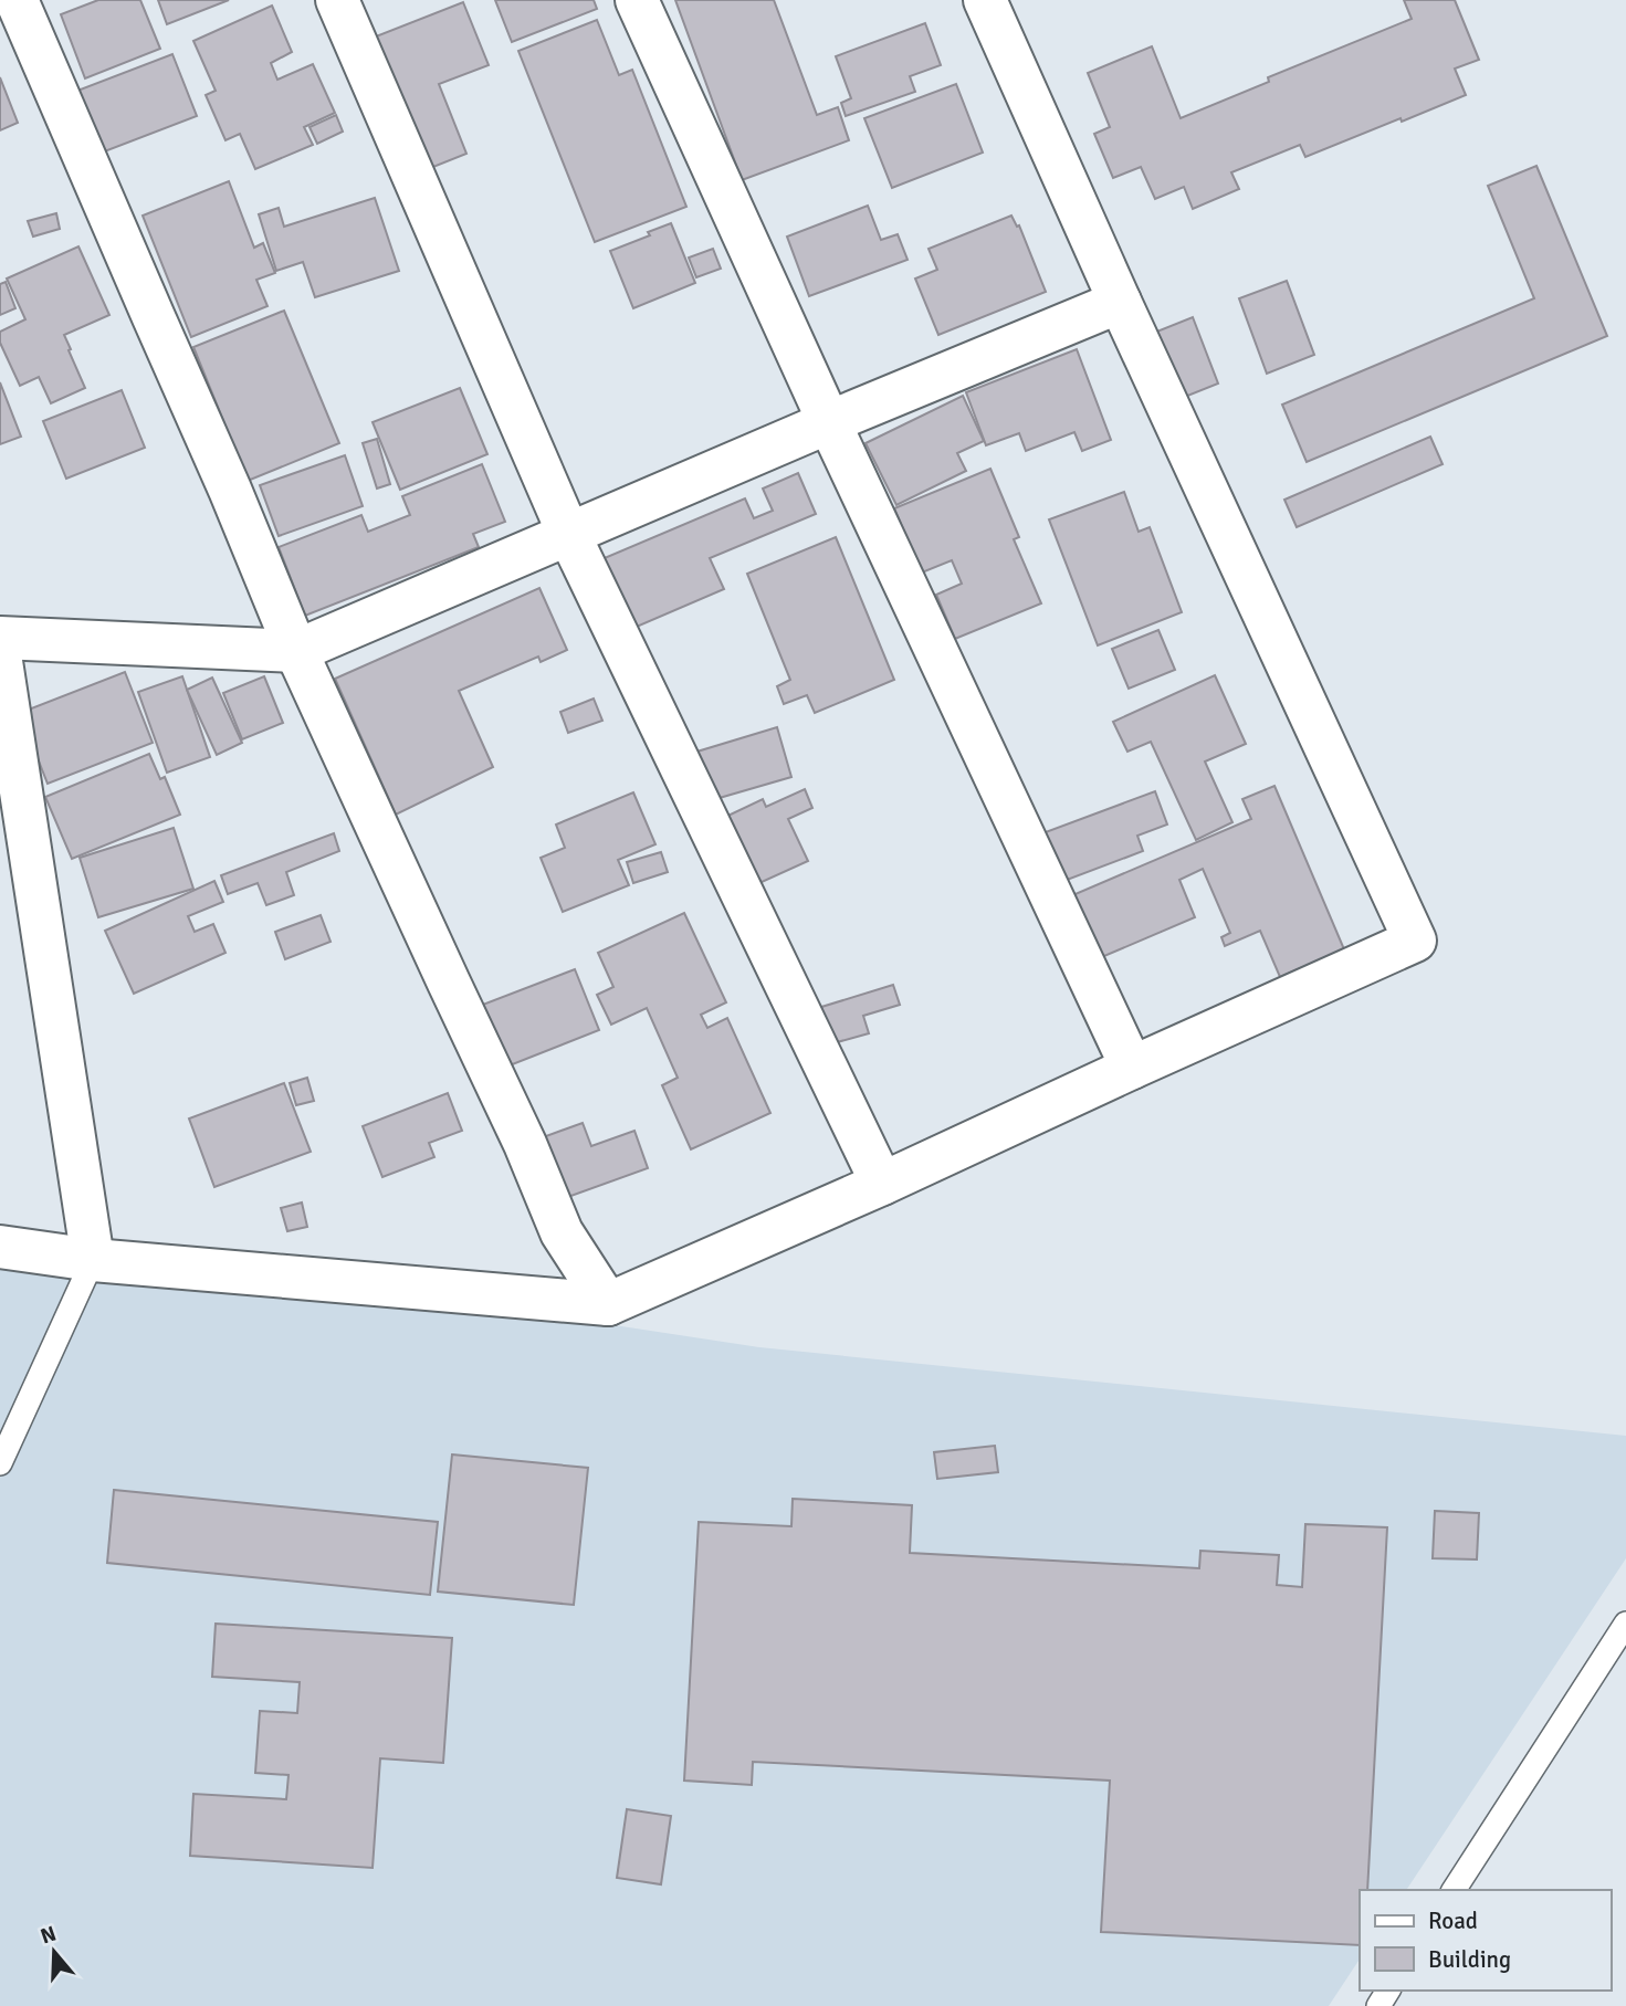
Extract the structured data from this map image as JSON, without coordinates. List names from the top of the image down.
{
  "legend": ["Road", "Building"],
  "north": "top"
}
